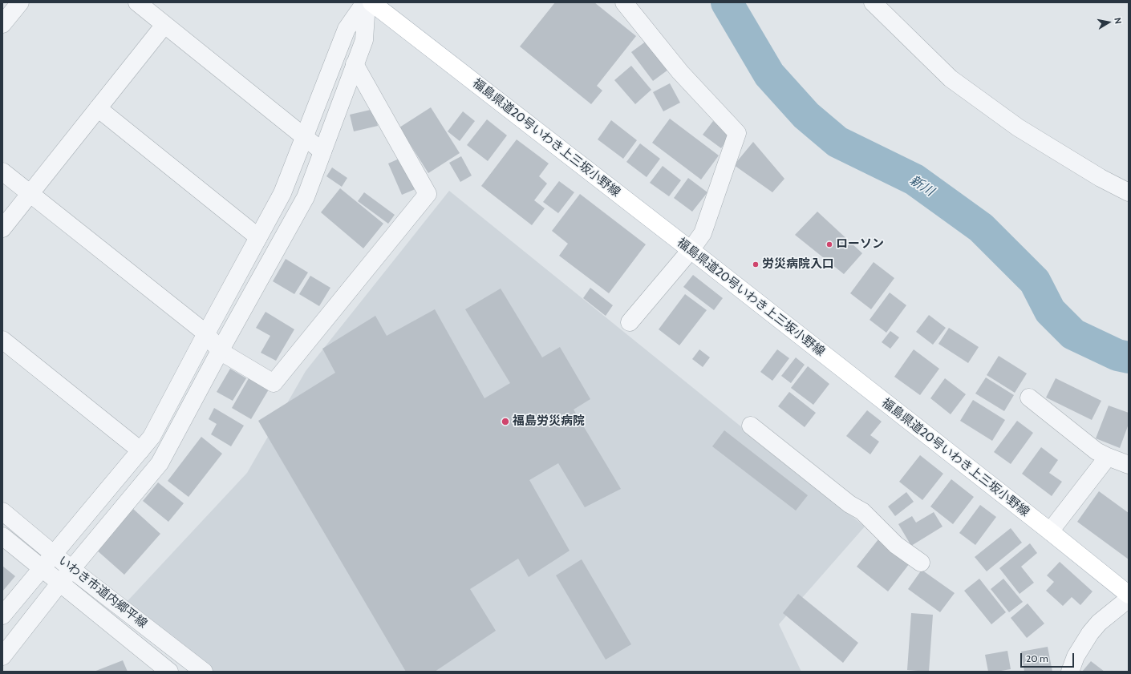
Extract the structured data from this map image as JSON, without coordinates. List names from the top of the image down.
{
  "streets": {
    "main road": ["福島県道20号いわき上三坂小野線"],
    "street": ["いわき市道内郷平線"]
  },
  "water": ["新川"],
  "places": ["ローソン", "労災病院入口", "福島労災病院"],
  "scale_bar": "20 m",
  "north": "right"
}
